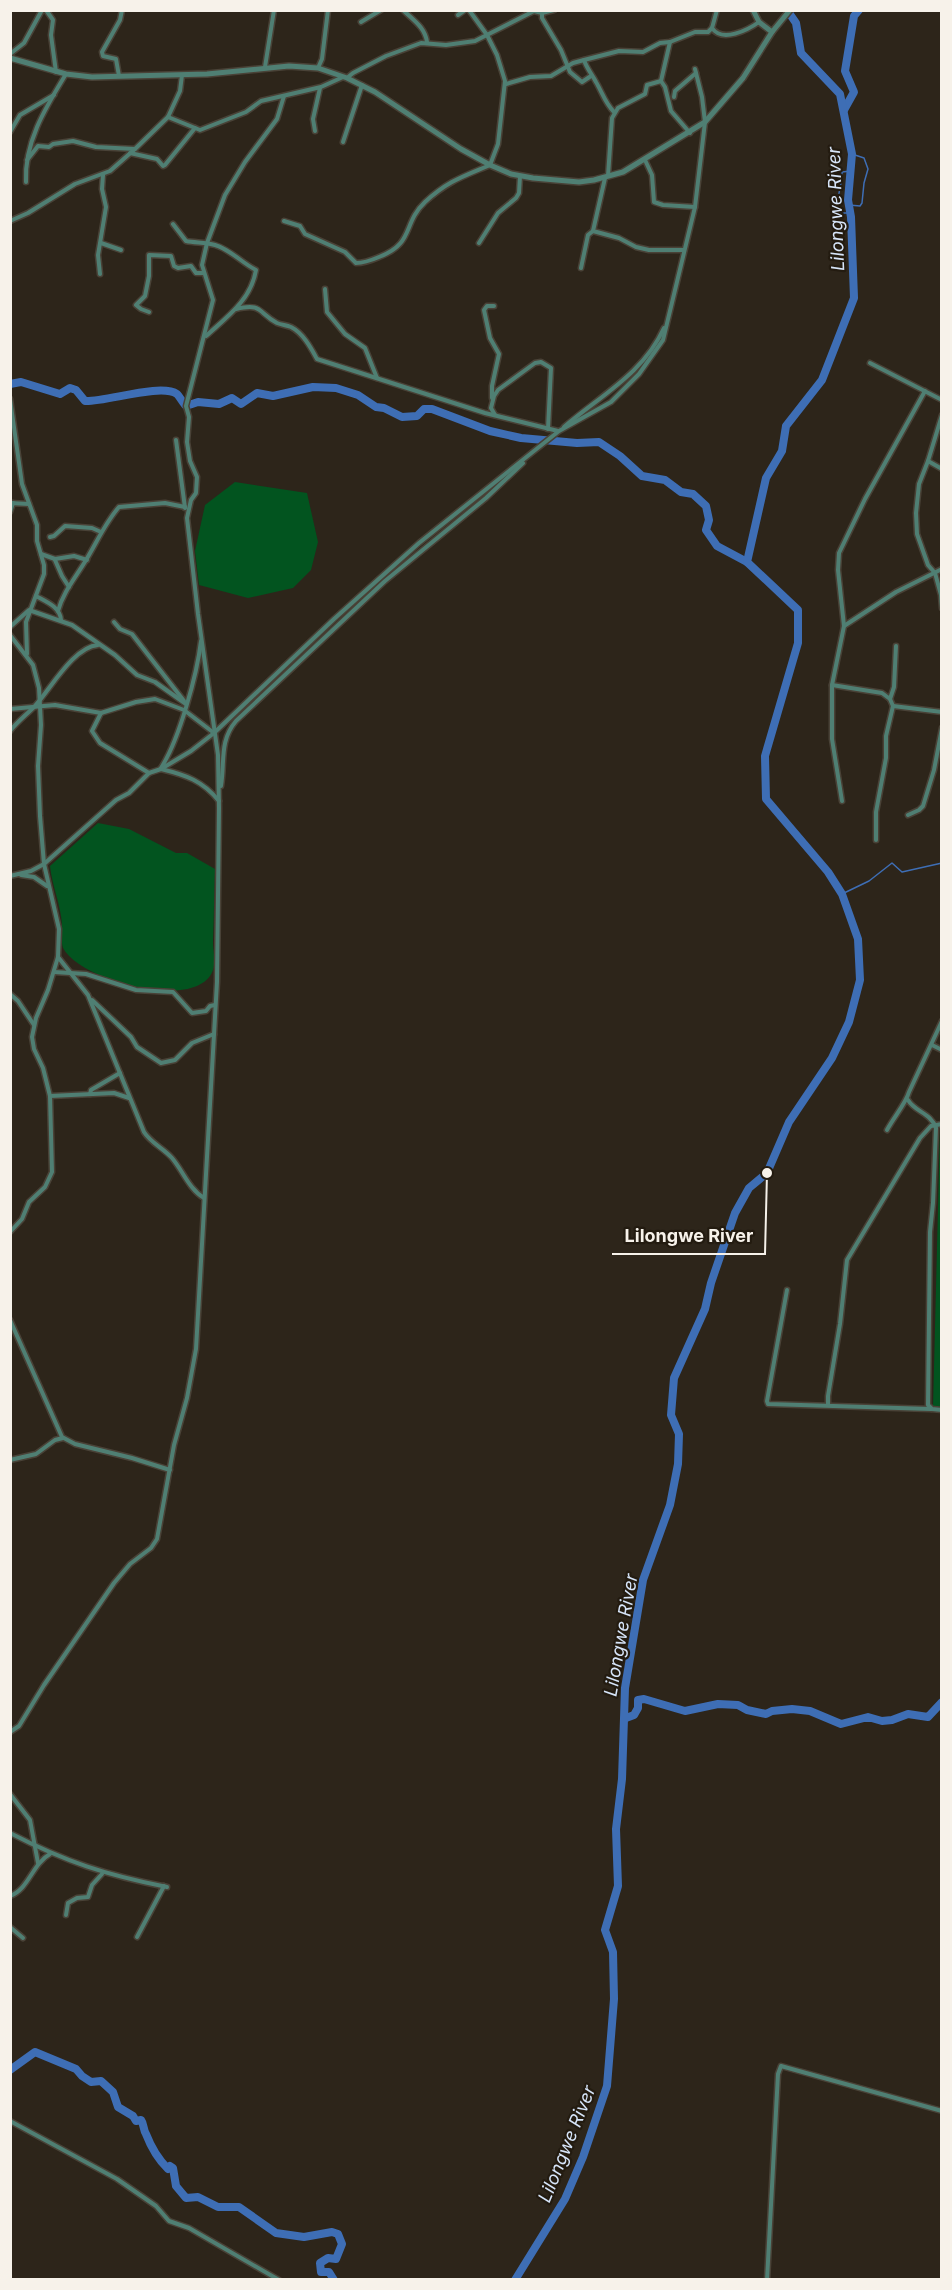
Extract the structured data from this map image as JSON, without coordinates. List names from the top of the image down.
{
  "water": ["Lilongwe River"],
  "places": ["Lilongwe River"]
}
